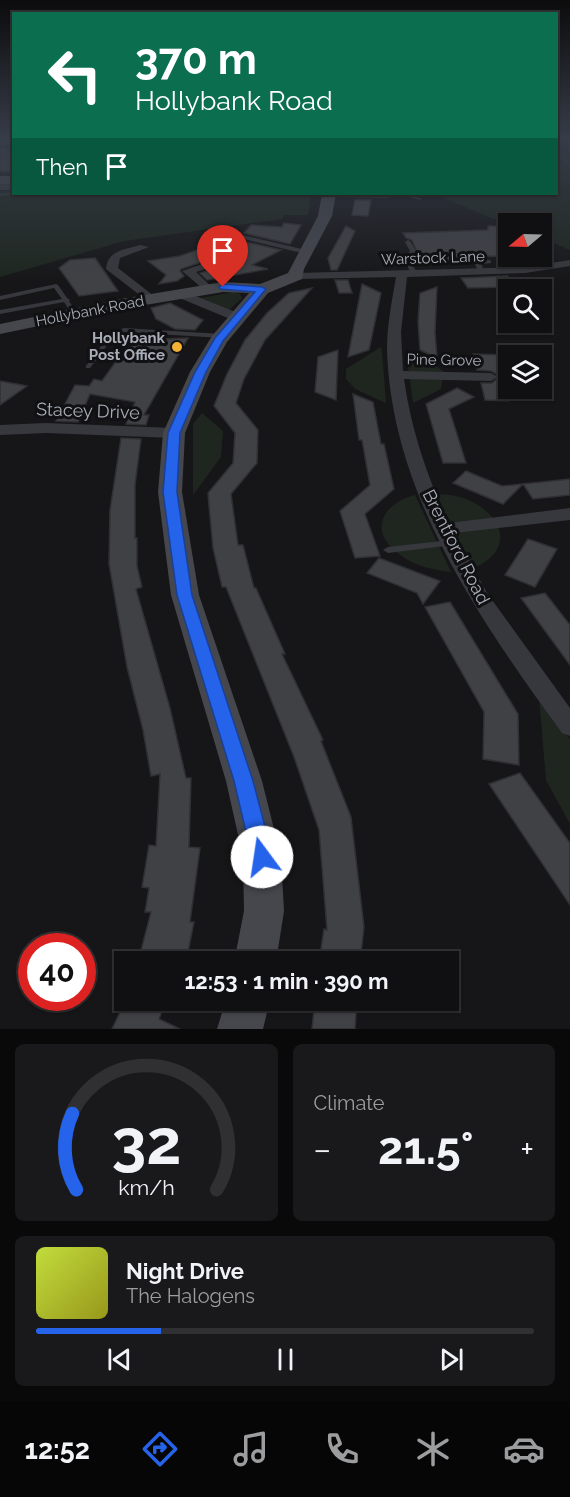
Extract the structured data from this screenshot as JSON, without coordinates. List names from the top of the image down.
{
  "streets": {
    "street": [
      "Warstock Lane",
      "Hollybank Road",
      "Pine Grove",
      "Stacey Drive",
      "Brentford Road"
    ]
  },
  "crossings": [
    ["Warstock Lane", "Brentford Road"],
    ["Pine Grove", "Brentford Road"]
  ],
  "places": ["Hollybank Post Office"],
  "north": "left",
  "page": {
    "turn": ["370 m", "Hollybank Road"],
    "then": "Then",
    "limit": "40",
    "trip": "12:53 · 1 min · 390 m",
    "tile": "Climate",
    "heat": ["−", "21.5°", "+"],
    "song": ["Night Drive", "The Halogens"],
    "tabs": "12:52",
    "gauge": ["32", "km/h"]
  }
}
